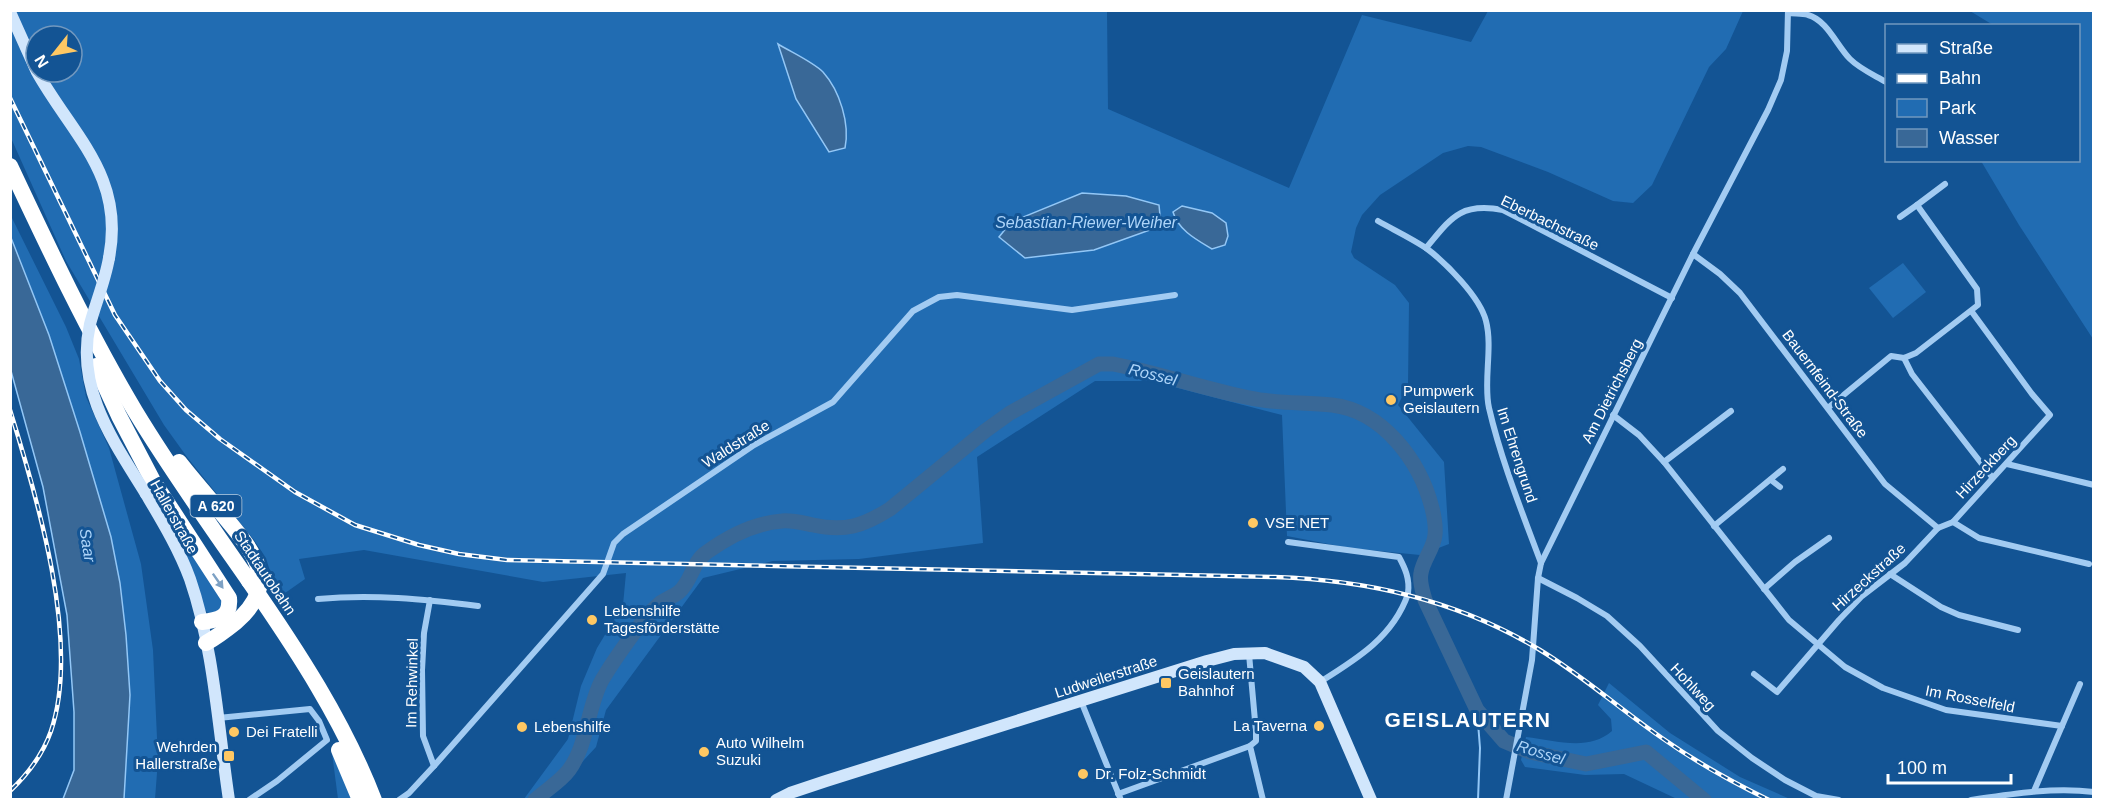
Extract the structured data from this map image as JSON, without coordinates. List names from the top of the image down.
{
  "streets": {
    "highway": ["A 620", "Stadtautobahn"],
    "street": [
      "Eberbachstraße",
      "Bauernfeind-Straße",
      "Am Dietrichsberg",
      "Waldstraße",
      "Im Ehrengrund",
      "Hirzeckberg",
      "Hallerstraße",
      "Hirzeckstraße",
      "Ludweilerstraße",
      "Im Rehwinkel",
      "Hohlweg",
      "Im Rosselfeld"
    ]
  },
  "crossings": [
    ["Eberbachstraße", "Am Dietrichsberg"],
    ["Eberbachstraße", "Im Ehrengrund"],
    ["Bauernfeind-Straße", "Am Dietrichsberg"],
    ["Bauernfeind-Straße", "Hirzeckberg"],
    ["Bauernfeind-Straße", "Hirzeckstraße"],
    ["Am Dietrichsberg", "Im Ehrengrund"],
    ["Am Dietrichsberg", "Hohlweg"],
    ["Am Dietrichsberg", "Im Rosselfeld"],
    ["Waldstraße", "Im Rehwinkel"],
    ["Hirzeckberg", "Hirzeckstraße"],
    ["A 620", "Hallerstraße"],
    ["A 620", "Stadtautobahn"],
    ["Hirzeckstraße", "Im Rosselfeld"]
  ],
  "districts": ["GEISLAUTERN"],
  "water": ["Sebastian-Riewer-Weiher", "Rossel", "Saar"],
  "places": {
    "other": [
      "Pumpwerk Geislautern",
      "VSE NET",
      "Lebenshilfe Tagesförderstätte",
      "La Taverna",
      "Lebenshilfe",
      "Dei Fratelli",
      "Auto Wilhelm Suzuki",
      "Dr. Folz-Schmidt"
    ],
    "transit": ["Geislautern Bahnhof", "Wehrden Hallerstraße"]
  },
  "legend": [
    "Straße",
    "Bahn",
    "Park",
    "Wasser"
  ],
  "scale_bar": "100 m",
  "north": "bottom left"
}
